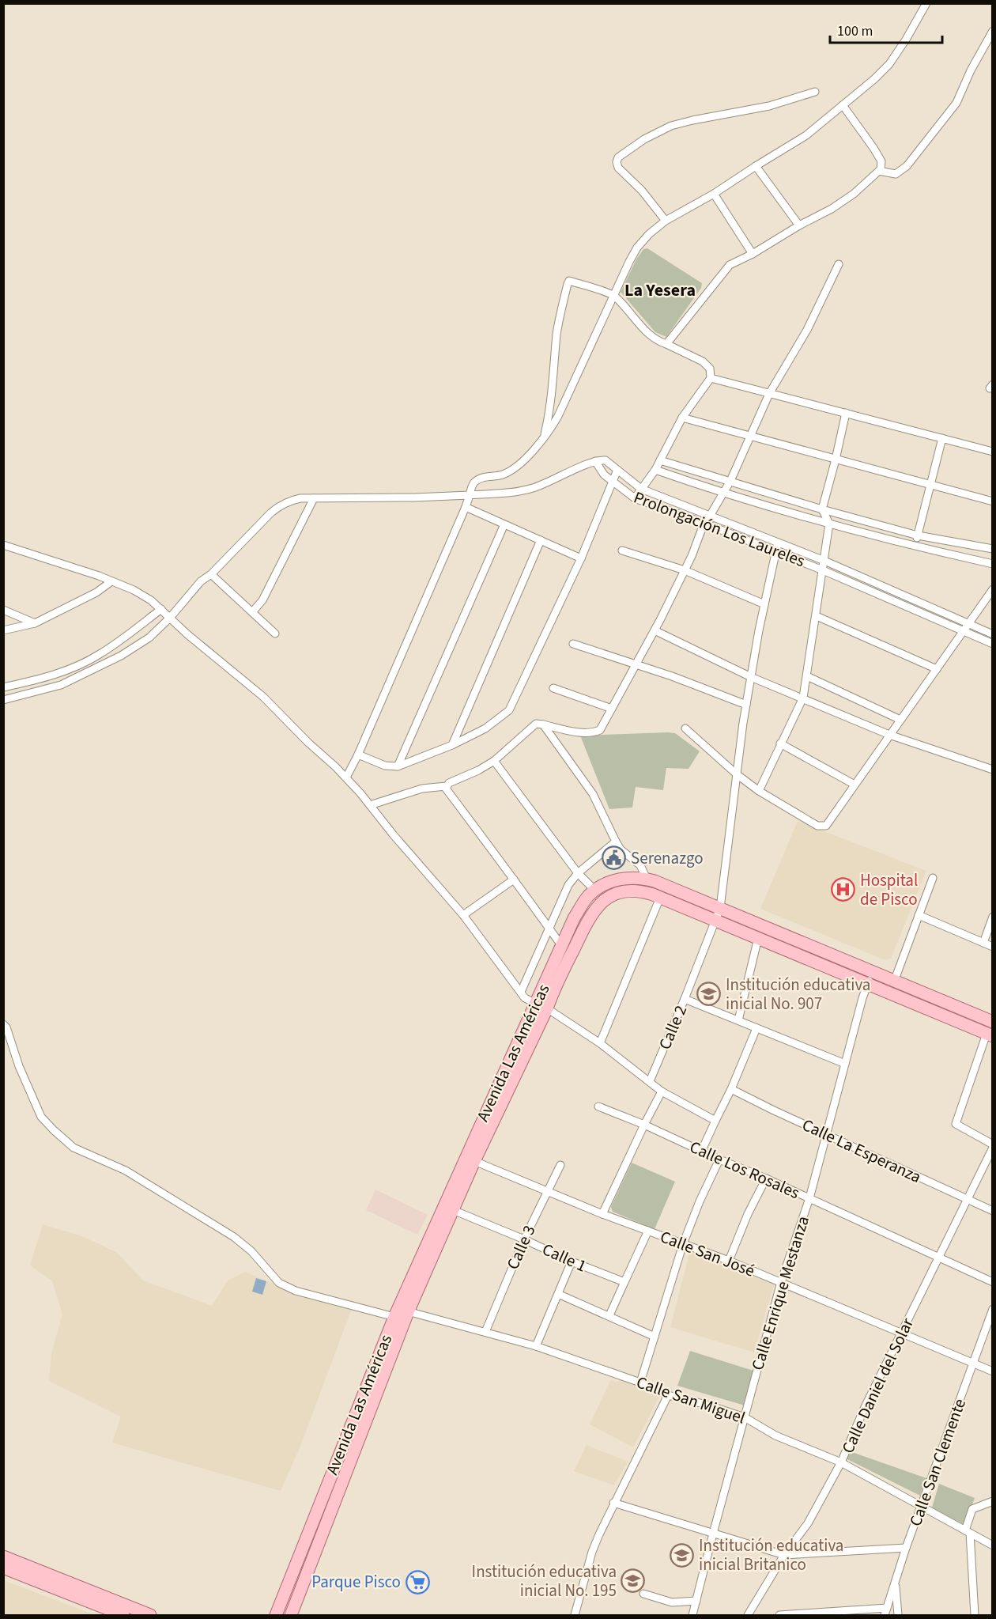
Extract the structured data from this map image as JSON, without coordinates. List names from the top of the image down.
{
  "streets": {
    "main road": ["Avenida Las Américas"],
    "street": [
      "Prolongación Los Laureles",
      "Calle 2",
      "Calle La Esperanza",
      "Calle Los Rosales",
      "Calle 3",
      "Calle San José",
      "Calle 1",
      "Calle Enrique Mestanza",
      "Calle Daniel del Solar",
      "Calle San Miguel",
      "Calle San Clemente"
    ]
  },
  "crossings": [
    ["Prolongación Los Laureles", "Calle 2"],
    ["Calle 2", "Avenida Las Américas"],
    ["Avenida Las Américas", "Calle San José"],
    ["Avenida Las Américas", "Calle 1"],
    ["Avenida Las Américas", "Calle Enrique Mestanza"],
    ["Avenida Las Américas", "Calle San Miguel"],
    ["Calle La Esperanza", "Calle Enrique Mestanza"],
    ["Calle La Esperanza", "Calle Daniel del Solar"],
    ["Calle Los Rosales", "Calle Enrique Mestanza"],
    ["Calle Los Rosales", "Calle Daniel del Solar"],
    ["Calle 3", "Calle San José"],
    ["Calle 3", "Calle 1"],
    ["Calle 3", "Calle San Miguel"],
    ["Calle San José", "Calle Enrique Mestanza"],
    ["Calle San José", "Calle Daniel del Solar"],
    ["Calle San José", "Calle San Clemente"],
    ["Calle Enrique Mestanza", "Calle San Miguel"],
    ["Calle Daniel del Solar", "Calle San Miguel"],
    ["Calle San Miguel", "Calle San Clemente"]
  ],
  "districts": ["La Yesera"],
  "places": {
    "public building": ["Serenazgo"],
    "hospital": ["Hospital de Pisco"],
    "school or university": ["Institución educativa inicial No. 907", "Institución educativa inicial Britanico", "Institución educativa inicial No. 195"],
    "supermarket": ["Parque Pisco"]
  },
  "scale_bar": "100 m"
}
